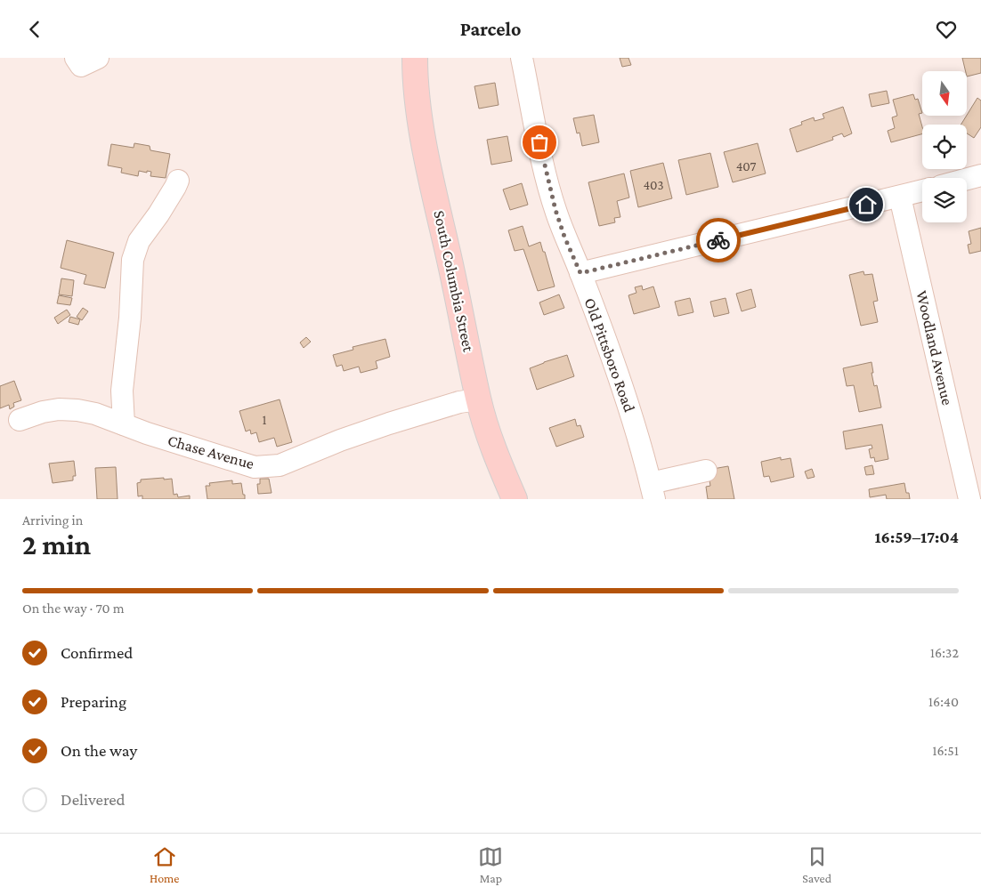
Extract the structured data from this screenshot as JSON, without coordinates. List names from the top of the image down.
{
  "streets": {
    "main road": ["South Columbia Street"],
    "street": ["Woodland Avenue", "Old Pittsboro Road", "Chase Avenue"]
  },
  "crossings": [
    ["South Columbia Street", "Chase Avenue"]
  ],
  "house_numbers": ["407", "403", "1"],
  "north": "bottom",
  "page": {
    "header": "Parcelo",
    "heading": ["2 min", "Arriving in", "16:59–17:04"],
    "bar": "On the way · 70 m",
    "list": [
      ["Confirmed", "16:32"],
      ["Preparing", "16:40"],
      ["On the way", "16:51"],
      "Delivered"
    ],
    "tabs": ["Home", "Map", "Saved"]
  }
}
